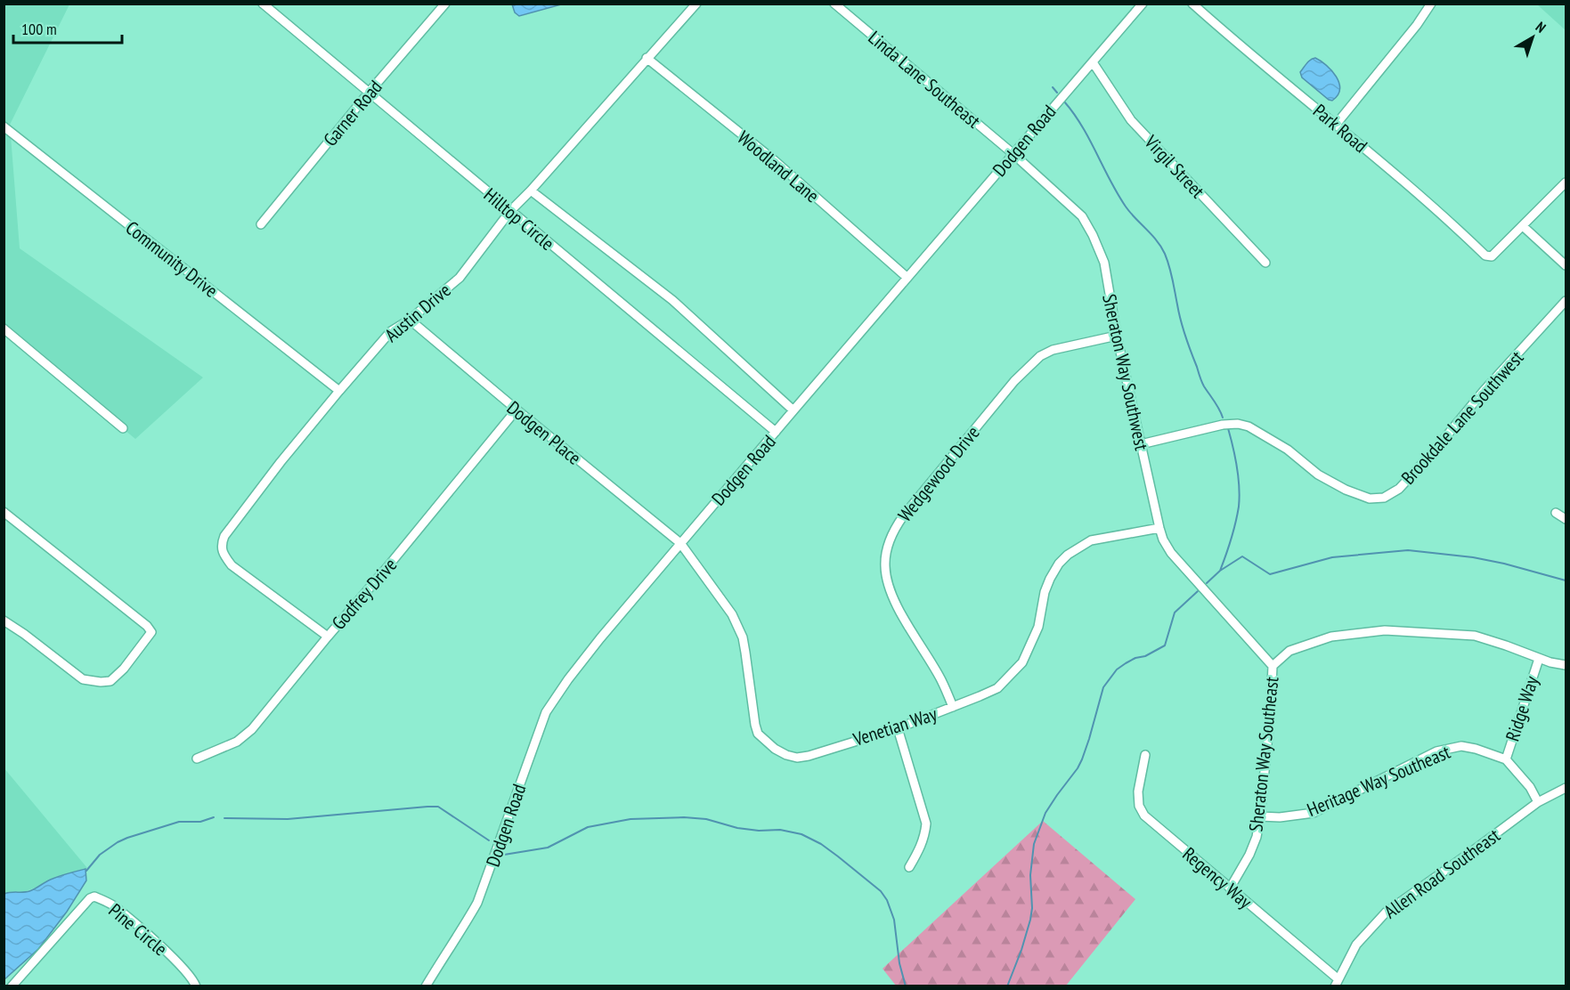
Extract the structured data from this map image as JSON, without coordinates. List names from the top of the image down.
{
  "streets": {
    "street": [
      "Linda Lane Southeast",
      "Garner Road",
      "Park Road",
      "Dodgen Road",
      "Woodland Lane",
      "Virgil Street",
      "Hilltop Circle",
      "Community Drive",
      "Austin Drive",
      "Sheraton Way Southwest",
      "Brookdale Lane Southwest",
      "Dodgen Place",
      "Wedgewood Drive",
      "Godfrey Drive",
      "Ridge Way",
      "Venetian Way",
      "Sheraton Way Southeast",
      "Heritage Way Southeast",
      "Allen Road Southeast",
      "Regency Way",
      "Pine Circle"
    ]
  },
  "crossings": [
    ["Linda Lane Southeast", "Dodgen Road"],
    ["Linda Lane Southeast", "Sheraton Way Southwest"],
    ["Garner Road", "Hilltop Circle"],
    ["Dodgen Road", "Woodland Lane"],
    ["Dodgen Road", "Virgil Street"],
    ["Dodgen Road", "Hilltop Circle"],
    ["Dodgen Road", "Sheraton Way Southwest"],
    ["Dodgen Road", "Dodgen Place"],
    ["Dodgen Road", "Venetian Way"],
    ["Woodland Lane", "Austin Drive"],
    ["Hilltop Circle", "Austin Drive"],
    ["Community Drive", "Austin Drive"],
    ["Austin Drive", "Dodgen Place"],
    ["Austin Drive", "Godfrey Drive"],
    ["Sheraton Way Southwest", "Brookdale Lane Southwest"],
    ["Sheraton Way Southwest", "Wedgewood Drive"],
    ["Sheraton Way Southwest", "Venetian Way"],
    ["Sheraton Way Southwest", "Sheraton Way Southeast"],
    ["Dodgen Place", "Godfrey Drive"],
    ["Dodgen Place", "Venetian Way"],
    ["Wedgewood Drive", "Venetian Way"],
    ["Ridge Way", "Heritage Way Southeast"],
    ["Sheraton Way Southeast", "Heritage Way Southeast"],
    ["Sheraton Way Southeast", "Regency Way"],
    ["Allen Road Southeast", "Regency Way"]
  ],
  "scale_bar": "100 m",
  "north": "top right"
}
